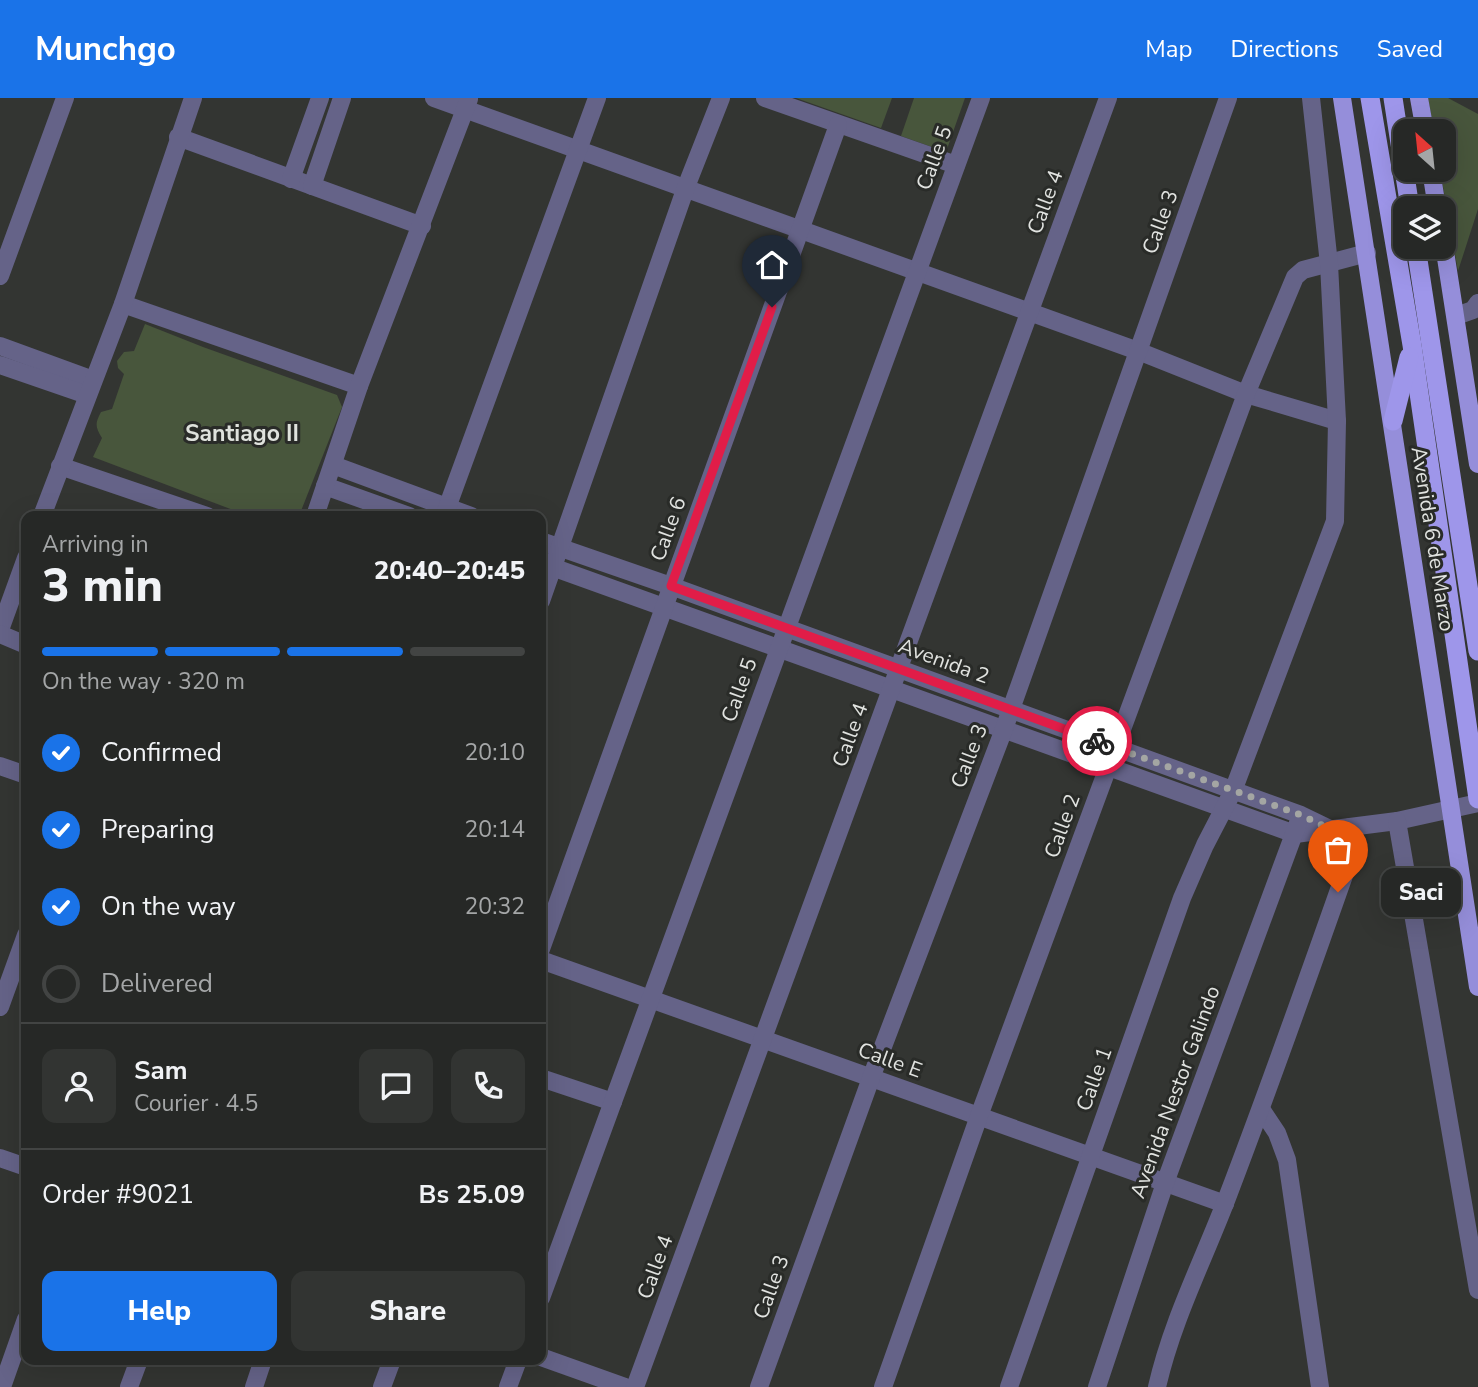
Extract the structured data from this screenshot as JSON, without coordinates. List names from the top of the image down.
{
  "streets": {
    "highway": ["Avenida 6 de Marzo"],
    "street": [
      "Calle 5",
      "Calle 4",
      "Calle 3",
      "Calle 6",
      "Avenida 2",
      "Calle 2",
      "Calle E",
      "Calle 1",
      "Avenida Nestor Galindo"
    ]
  },
  "crossings": [
    ["Calle 5", "Avenida 2"],
    ["Calle 5", "Calle E"],
    ["Calle 4", "Avenida 2"],
    ["Calle 4", "Calle E"],
    ["Calle 3", "Avenida 2"],
    ["Calle 3", "Calle E"],
    ["Calle 6", "Avenida 2"],
    ["Avenida 6 de Marzo", "Avenida 2"],
    ["Avenida 6 de Marzo", "Calle 2"],
    ["Avenida 2", "Calle 2"],
    ["Avenida 2", "Calle 1"],
    ["Avenida 2", "Avenida Nestor Galindo"],
    ["Calle 2", "Calle E"],
    ["Calle 2", "Calle 1"],
    ["Calle E", "Calle 1"],
    ["Calle E", "Avenida Nestor Galindo"]
  ],
  "districts": ["Santiago II"],
  "places": ["Saci"],
  "north": "top left",
  "page": {
    "header": "Munchgo",
    "nav": ["Map", "Directions", "Saved"],
    "heading": ["3 min", "Arriving in", "20:40–20:45"],
    "panel": [
      "Sam",
      "Courier · 4.5",
      "Order #9021",
      "Bs 25.09"
    ],
    "bar": "On the way · 320 m",
    "list": [
      ["Confirmed", "20:10"],
      ["Preparing", "20:14"],
      ["On the way", "20:32"],
      "Delivered"
    ],
    "bubble": "Saci",
    "buttons": ["Help", "Share"]
  }
}
